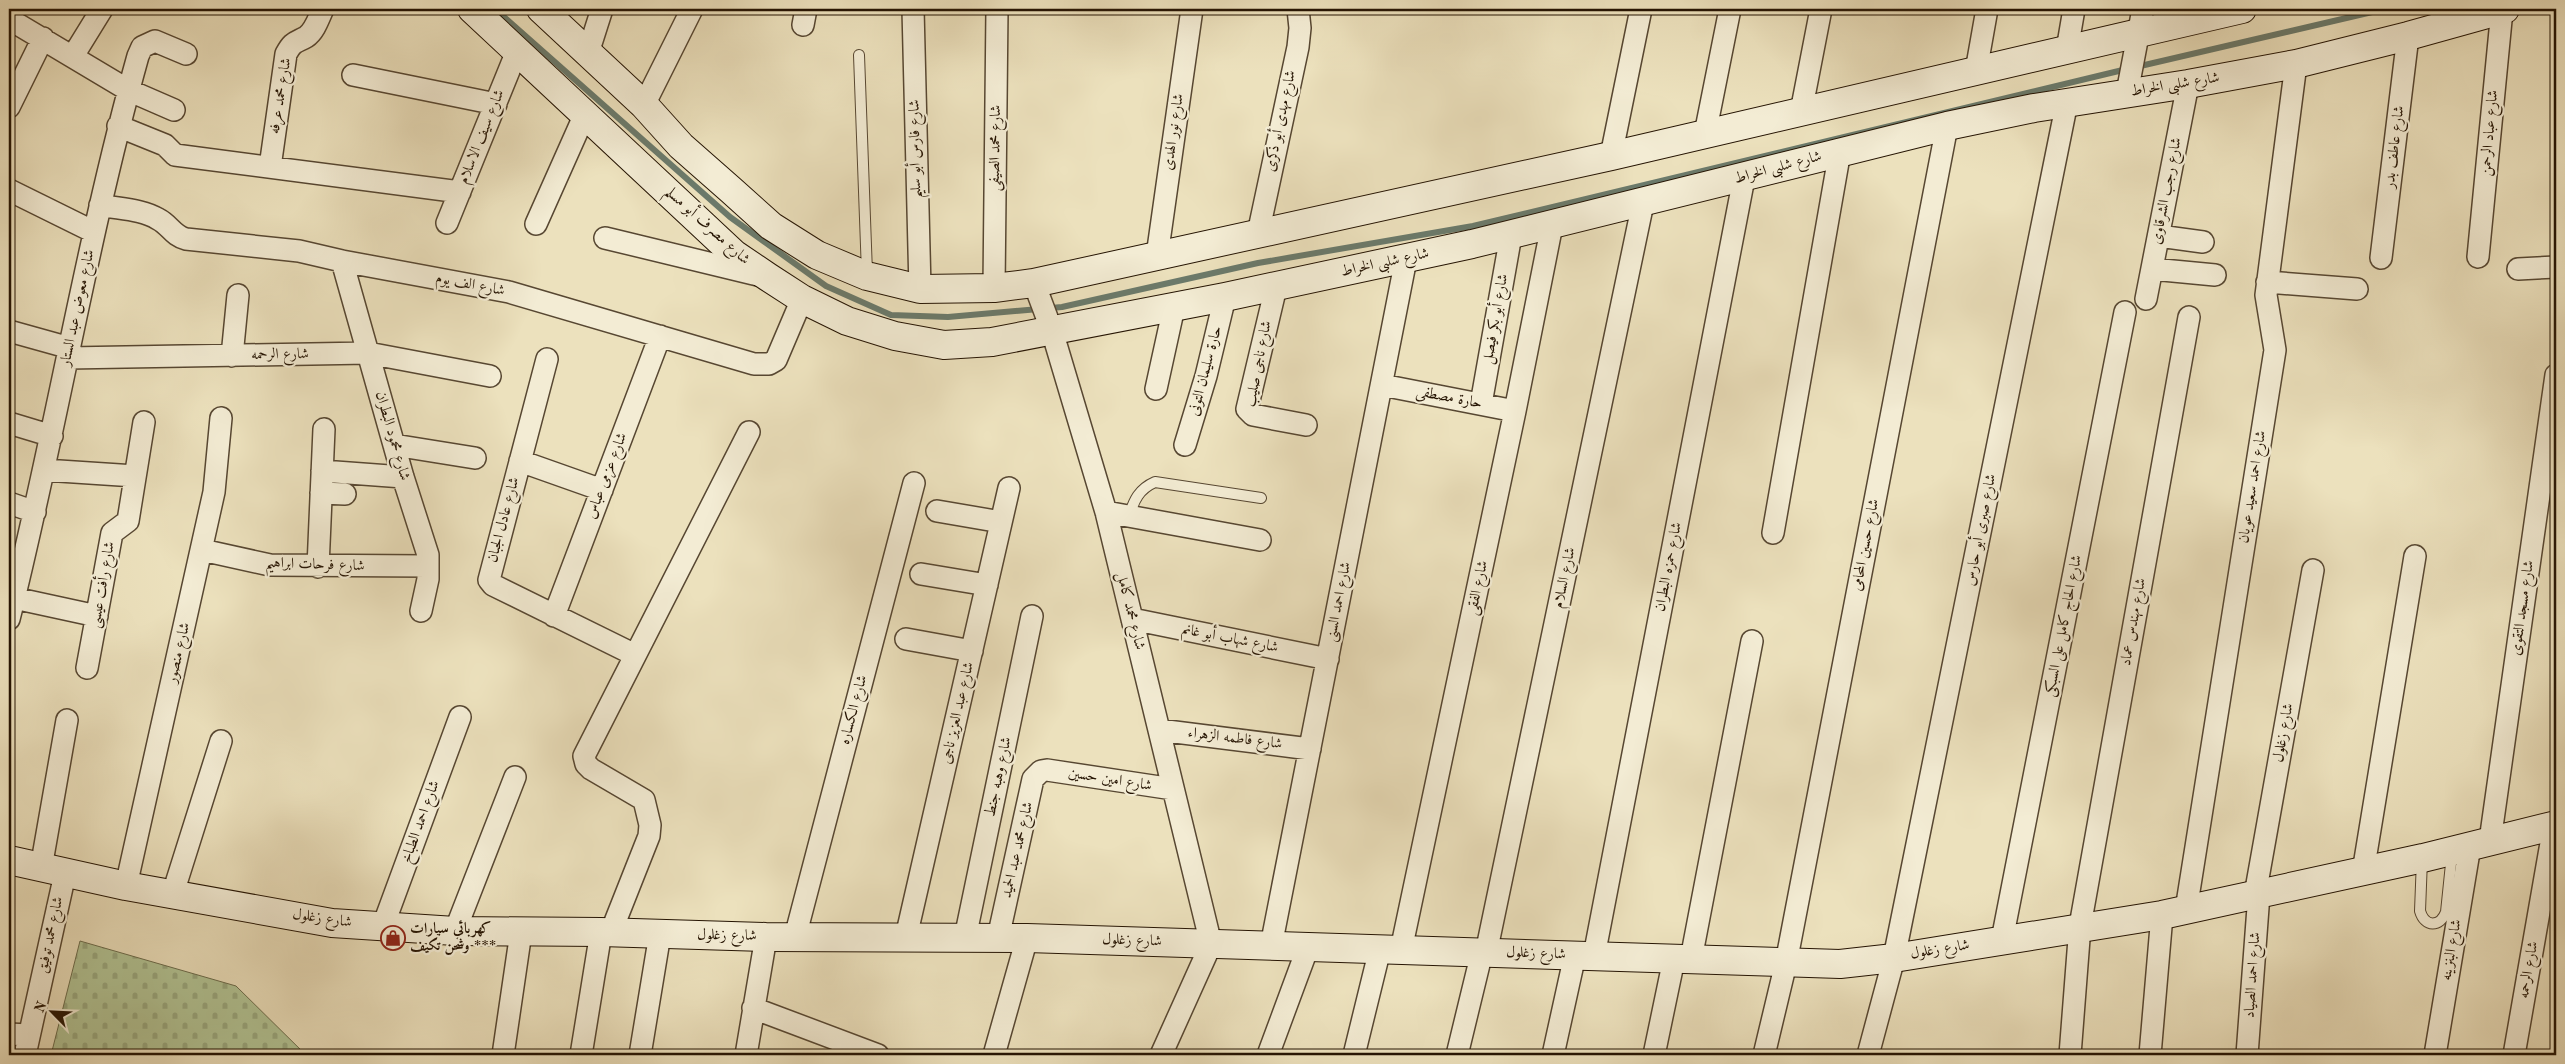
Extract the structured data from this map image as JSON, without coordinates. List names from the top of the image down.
{
  "streets": {
    "street": [
      "شارع شلبى الخراط",
      "شارع محمد عرفه",
      "شارع مهدى أبو ذكرى",
      "شارع نور الهدى",
      "شارع عباد الرحمن",
      "شارع سيف الاسلام",
      "شارع عاطف بدر",
      "شارع محمد الصيفى",
      "شارع فارس أبو سليم",
      "شارع رجب الشرقاوى",
      "شارع مصرف أبو مسلم",
      "شارع الف يوم",
      "شارع معوض عبد الستار",
      "شارع أبو بكر فيصل",
      "شارع الرحمه",
      "شارع ناجى صليب",
      "حارة سليمان التونى",
      "حارة مصطفى",
      "شارع محمود البطران",
      "شارع عزمى عباس",
      "شارع احمد سعيد عويان",
      "شارع عادل الجبان",
      "شارع صبرى أبو حارس",
      "شارع حسين المحامى",
      "شارع فرحات ابراهيم",
      "شارع حمزه البطران",
      "شارع السلام",
      "شارع رأفت عيسى",
      "شارع الفقى",
      "شارع احمد السنى",
      "شارع مسجد التقوى",
      "شارع محمد كامل",
      "شارع مهندس عماد",
      "شارع الحاج كامل على السبكى",
      "شارع شهاب أبو غانم",
      "شارع منصور",
      "شارع الكساره",
      "شارع عبد العزيز ناجى",
      "شارع زغلول",
      "شارع فاطمه الزهراء",
      "شارع وهبه جنط",
      "شارع امين حسين",
      "شارع احمد الطباخ",
      "شارع محمد عبد الحميد",
      "شارع محمد توفيق",
      "شارع البنزينه",
      "شارع احمد الصياد"
    ]
  },
  "crossings": [
    ["شارع شلبى الخراط", "شارع عباد الرحمن"],
    ["شارع شلبى الخراط", "شارع عاطف بدر"],
    ["شارع شلبى الخراط", "شارع رجب الشرقاوى"],
    ["شارع شلبى الخراط", "شارع مصرف أبو مسلم"],
    ["شارع شلبى الخراط", "شارع أبو بكر فيصل"],
    ["شارع شلبى الخراط", "شارع ناجى صليب"],
    ["شارع شلبى الخراط", "حارة سليمان التونى"],
    ["شارع شلبى الخراط", "شارع احمد سعيد عويان"],
    ["شارع شلبى الخراط", "شارع صبرى أبو حارس"],
    ["شارع شلبى الخراط", "شارع حسين المحامى"],
    ["شارع شلبى الخراط", "شارع حمزه البطران"],
    ["شارع شلبى الخراط", "شارع السلام"],
    ["شارع شلبى الخراط", "شارع الفقى"],
    ["شارع شلبى الخراط", "شارع احمد السنى"],
    ["شارع شلبى الخراط", "شارع محمد كامل"],
    ["شارع سيف الاسلام", "شارع مصرف أبو مسلم"],
    ["شارع محمد الصيفى", "شارع مصرف أبو مسلم"],
    ["شارع فارس أبو سليم", "شارع مصرف أبو مسلم"],
    ["شارع مصرف أبو مسلم", "شارع الف يوم"],
    ["شارع مصرف أبو مسلم", "شارع محمد كامل"],
    ["شارع الف يوم", "شارع معوض عبد الستار"],
    ["شارع الف يوم", "شارع محمود البطران"],
    ["شارع الف يوم", "شارع عزمى عباس"],
    ["شارع معوض عبد الستار", "شارع الرحمه"],
    ["شارع أبو بكر فيصل", "حارة مصطفى"],
    ["شارع الرحمه", "شارع محمود البطران"],
    ["شارع الرحمه", "شارع زغلول"],
    ["حارة مصطفى", "شارع الفقى"],
    ["حارة مصطفى", "شارع احمد السنى"],
    ["شارع محمود البطران", "شارع فرحات ابراهيم"],
    ["شارع عزمى عباس", "شارع عادل الجبان"],
    ["شارع احمد سعيد عويان", "شارع زغلول"],
    ["شارع صبرى أبو حارس", "شارع زغلول"],
    ["شارع حسين المحامى", "شارع زغلول"],
    ["شارع فرحات ابراهيم", "شارع منصور"],
    ["شارع حمزه البطران", "شارع زغلول"],
    ["شارع السلام", "شارع زغلول"],
    ["شارع الفقى", "شارع زغلول"],
    ["شارع احمد السنى", "شارع شهاب أبو غانم"],
    ["شارع احمد السنى", "شارع زغلول"],
    ["شارع احمد السنى", "شارع فاطمه الزهراء"],
    ["شارع مسجد التقوى", "شارع زغلول"],
    ["شارع مسجد التقوى", "شارع البنزينه"],
    ["شارع محمد كامل", "شارع شهاب أبو غانم"],
    ["شارع محمد كامل", "شارع زغلول"],
    ["شارع محمد كامل", "شارع فاطمه الزهراء"],
    ["شارع محمد كامل", "شارع امين حسين"],
    ["شارع مهندس عماد", "شارع زغلول"],
    ["شارع الحاج كامل على السبكى", "شارع زغلول"],
    ["شارع منصور", "شارع زغلول"],
    ["شارع الكساره", "شارع زغلول"],
    ["شارع عبد العزيز ناجى", "شارع زغلول"],
    ["شارع زغلول", "شارع وهبه جنط"],
    ["شارع زغلول", "شارع احمد الطباخ"],
    ["شارع زغلول", "شارع محمد عبد الحميد"],
    ["شارع زغلول", "شارع محمد توفيق"],
    ["شارع زغلول", "شارع البنزينه"],
    ["شارع زغلول", "شارع احمد الصياد"],
    ["شارع امين حسين", "شارع محمد عبد الحميد"]
  ],
  "places": {
    "shop": ["كهربائي سيارات وشحن تكيف ***"]
  },
  "north": "top left"
}
